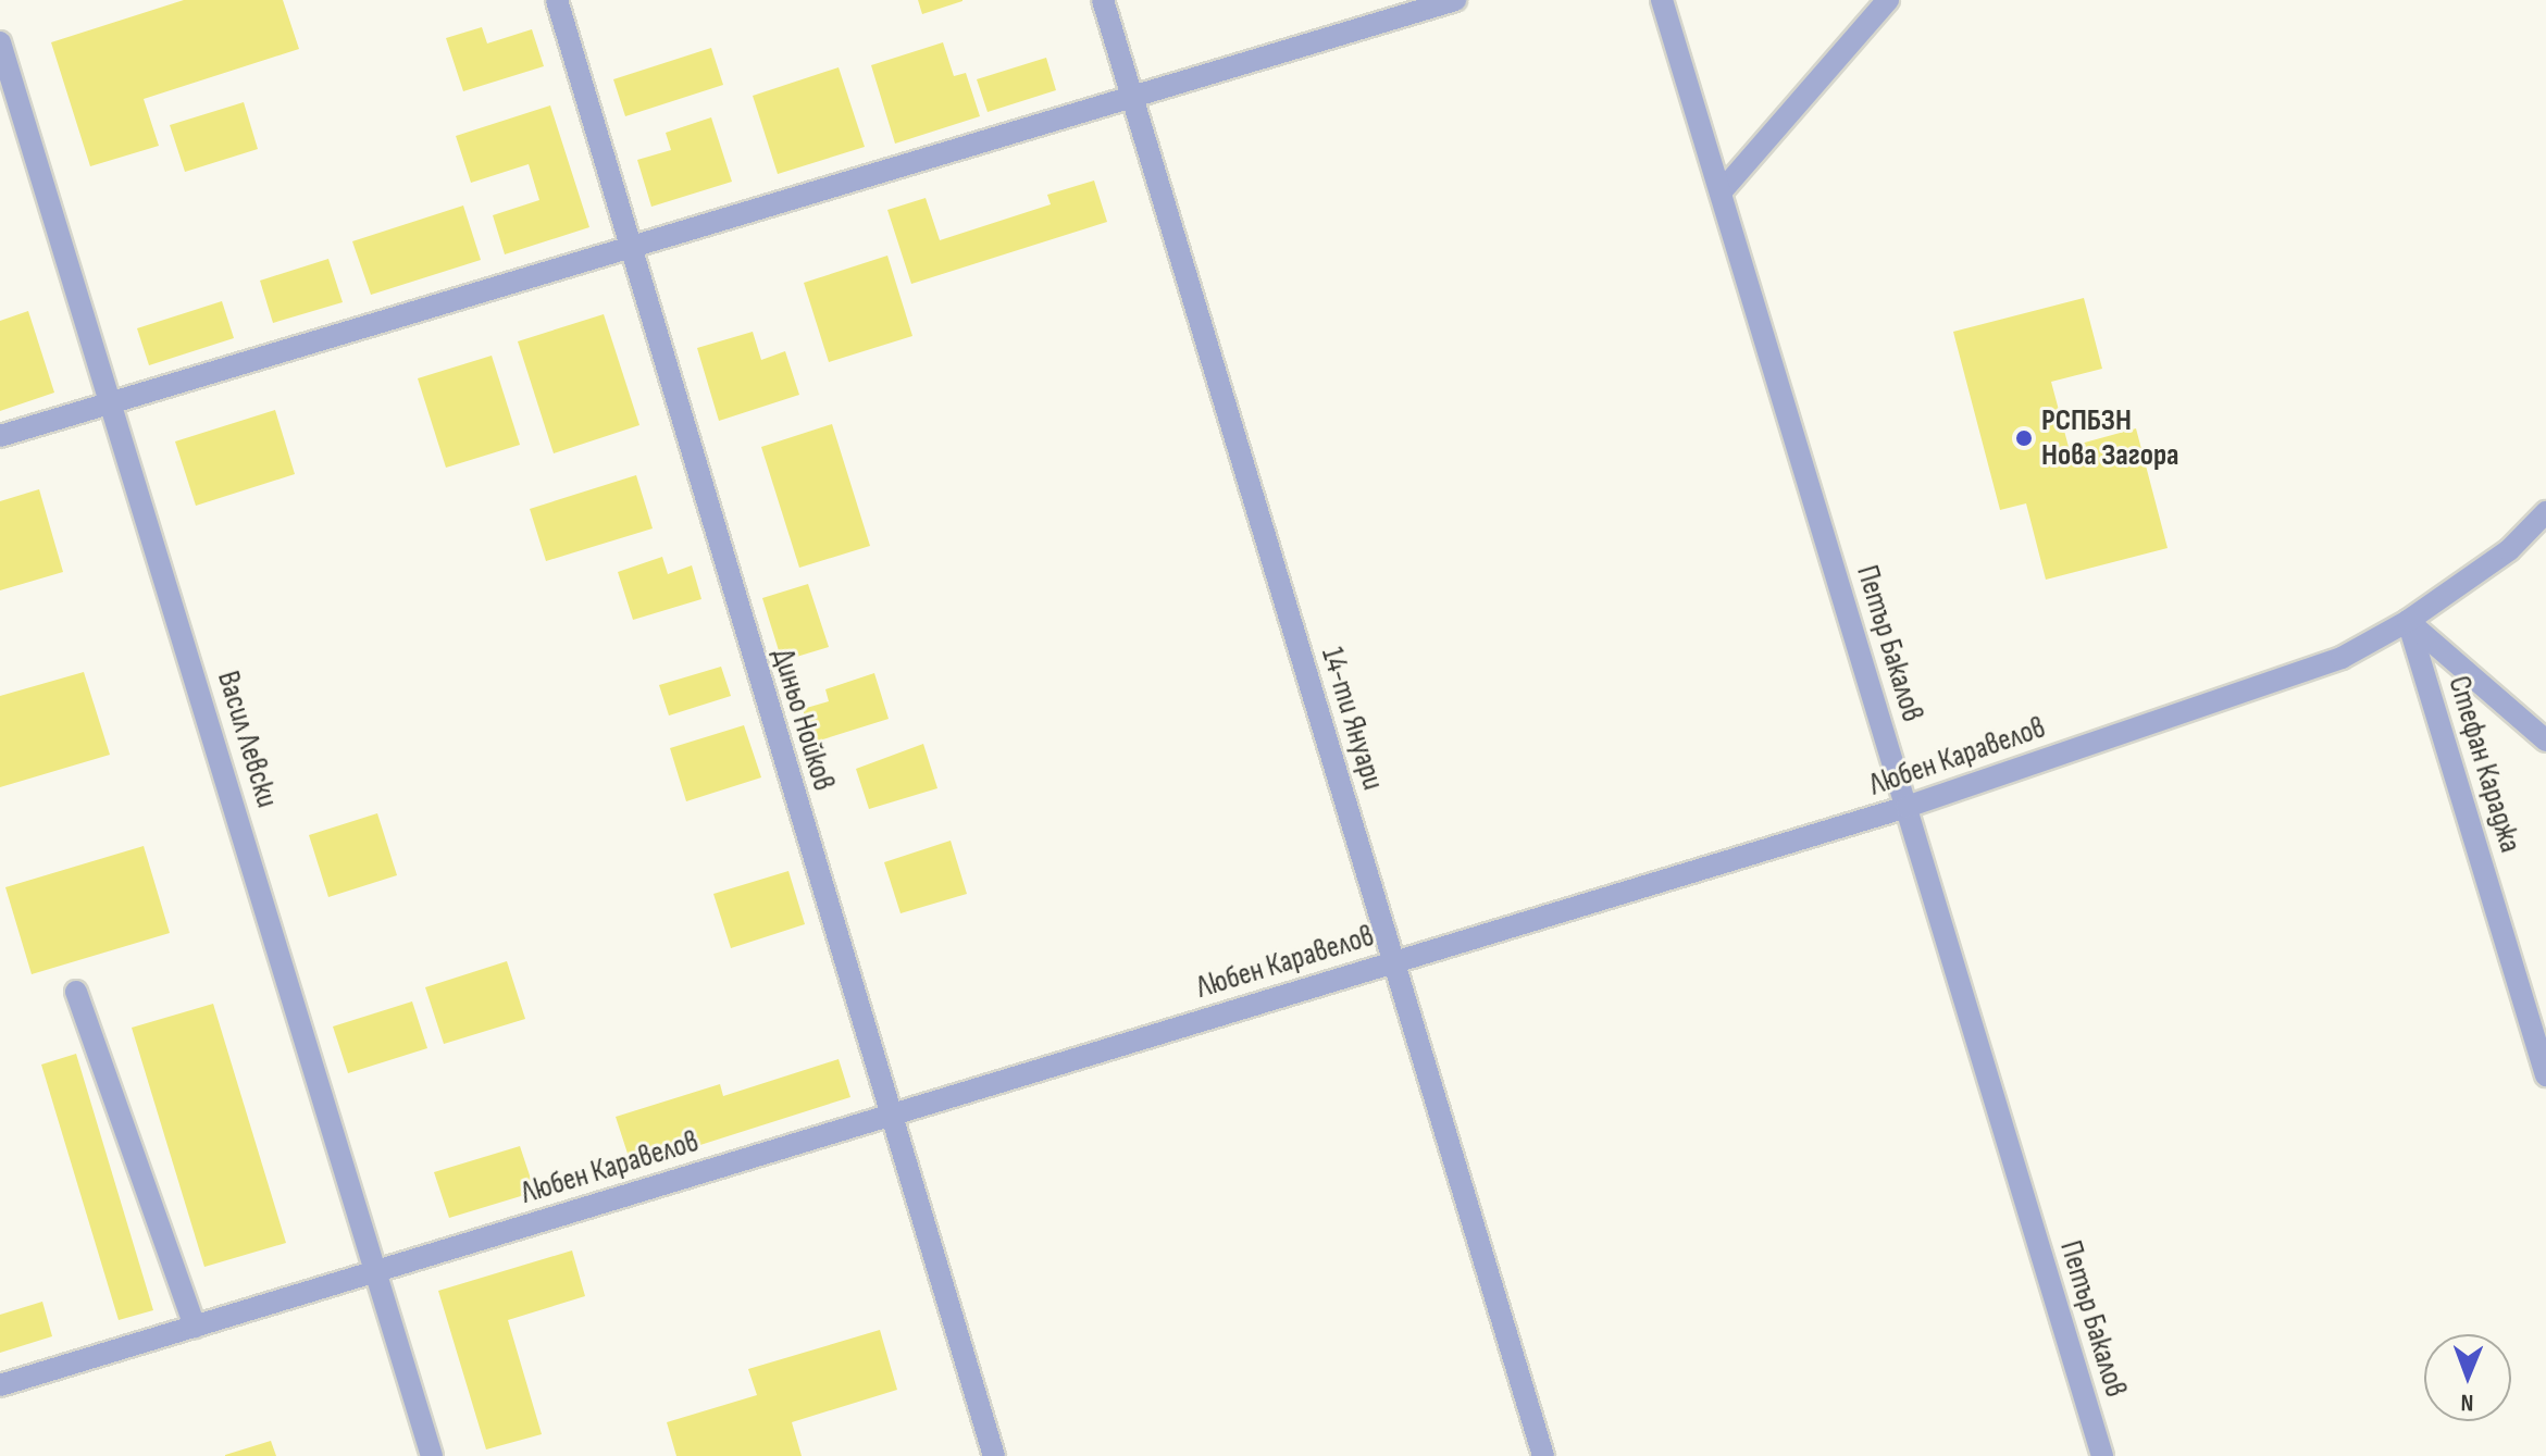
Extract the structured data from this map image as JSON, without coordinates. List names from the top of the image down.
{
  "streets": {
    "street": [
      "Петър Бакалов",
      "14-ти Януари",
      "Диньо Нойков",
      "Васил Левски",
      "Любен Каравелов",
      "Стефан Караджа"
    ]
  },
  "crossings": [
    ["Петър Бакалов", "Любен Каравелов"],
    ["14-ти Януари", "Любен Каравелов"],
    ["Диньо Нойков", "Любен Каравелов"],
    ["Васил Левски", "Любен Каравелов"],
    ["Любен Каравелов", "Стефан Караджа"]
  ],
  "places": ["РСПБЗН Нова Загора"],
  "north": "bottom"
}
